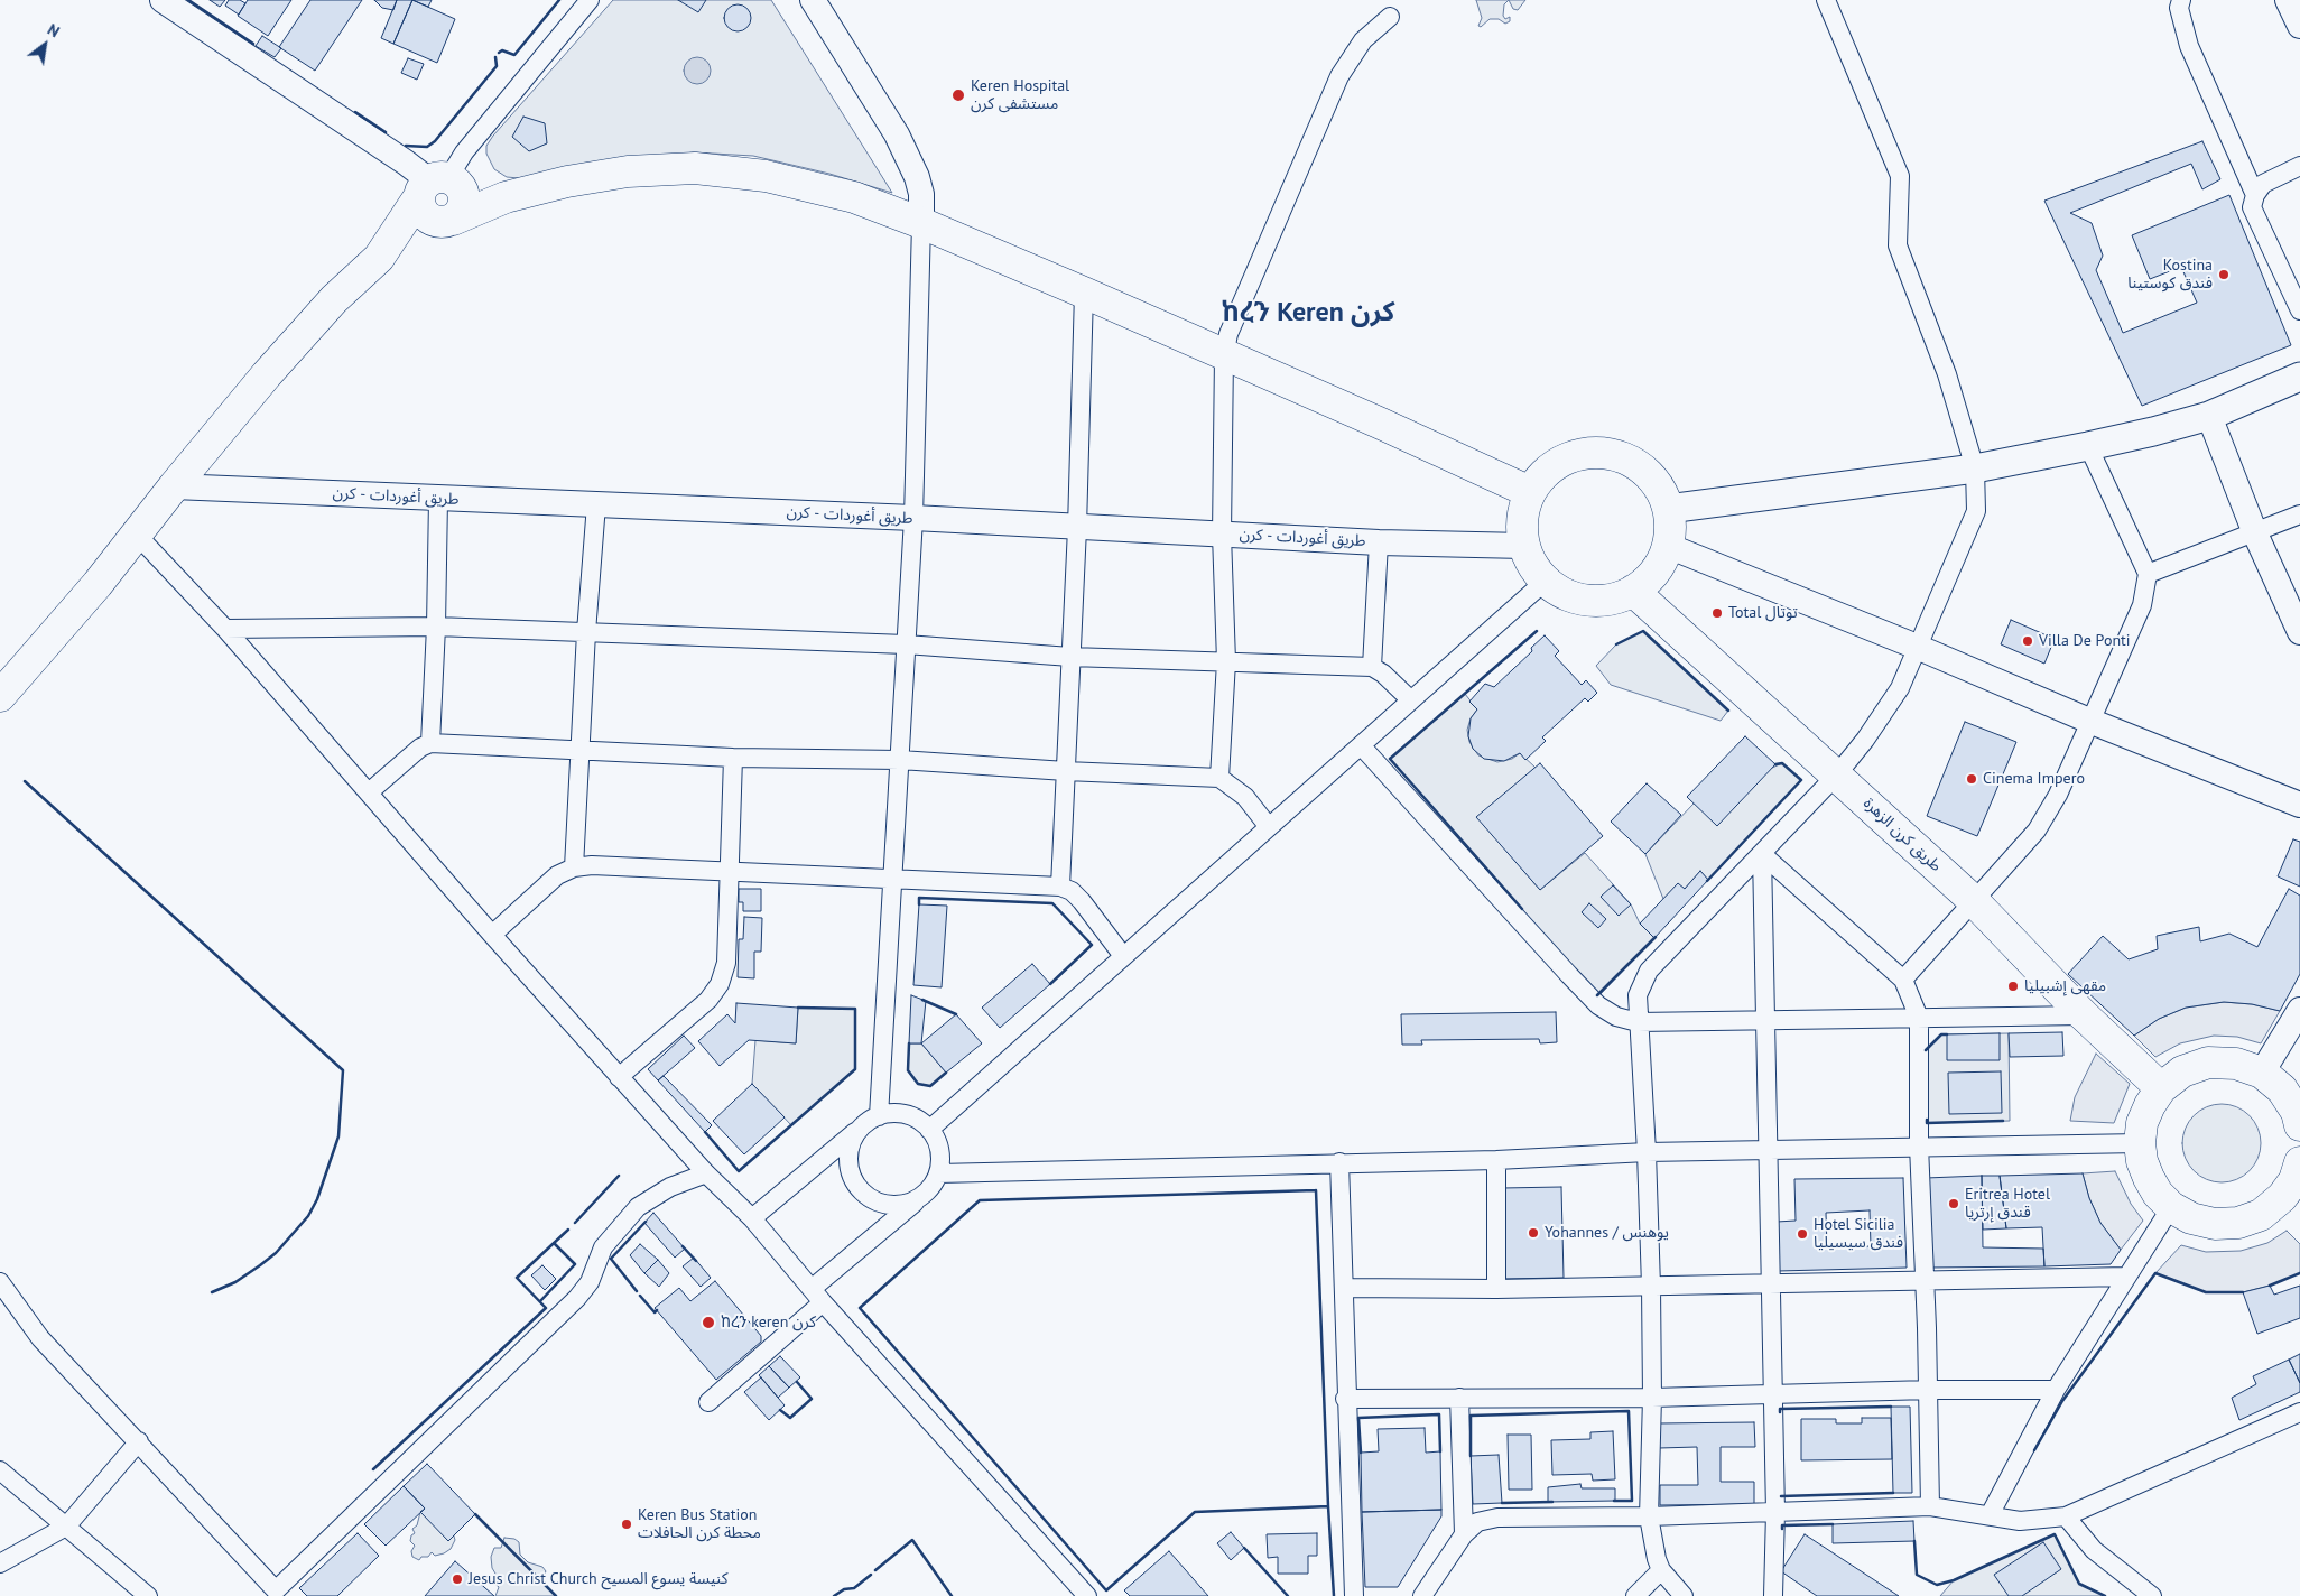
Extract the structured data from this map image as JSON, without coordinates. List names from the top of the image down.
{
  "streets": {
    "highway": ["طريق كرن الزهرة"],
    "street": ["طريق أغوردات - كرن"]
  },
  "crossings": [
    ["طريق أغوردات - كرن", "طريق كرن الزهرة"]
  ],
  "districts": ["ከረን Keren كرن"],
  "places": [
    "Keren Hospital مستشفى كرن",
    "Kostina فندق كوستينا",
    "Total توتال",
    "Villa De Ponti",
    "Cinema Impero",
    "مقهى إشبيليا",
    "Eritrea Hotel قندق إرتريا",
    "Yohannes / يوهنس",
    "Hotel Sicilia فندق سيسيليا",
    "ከረን keren كرن",
    "Keren Bus Station محطة كرن الحافلات",
    "Jesus Christ Church كنيسة يسوع المسيح"
  ],
  "north": "top right"
}
